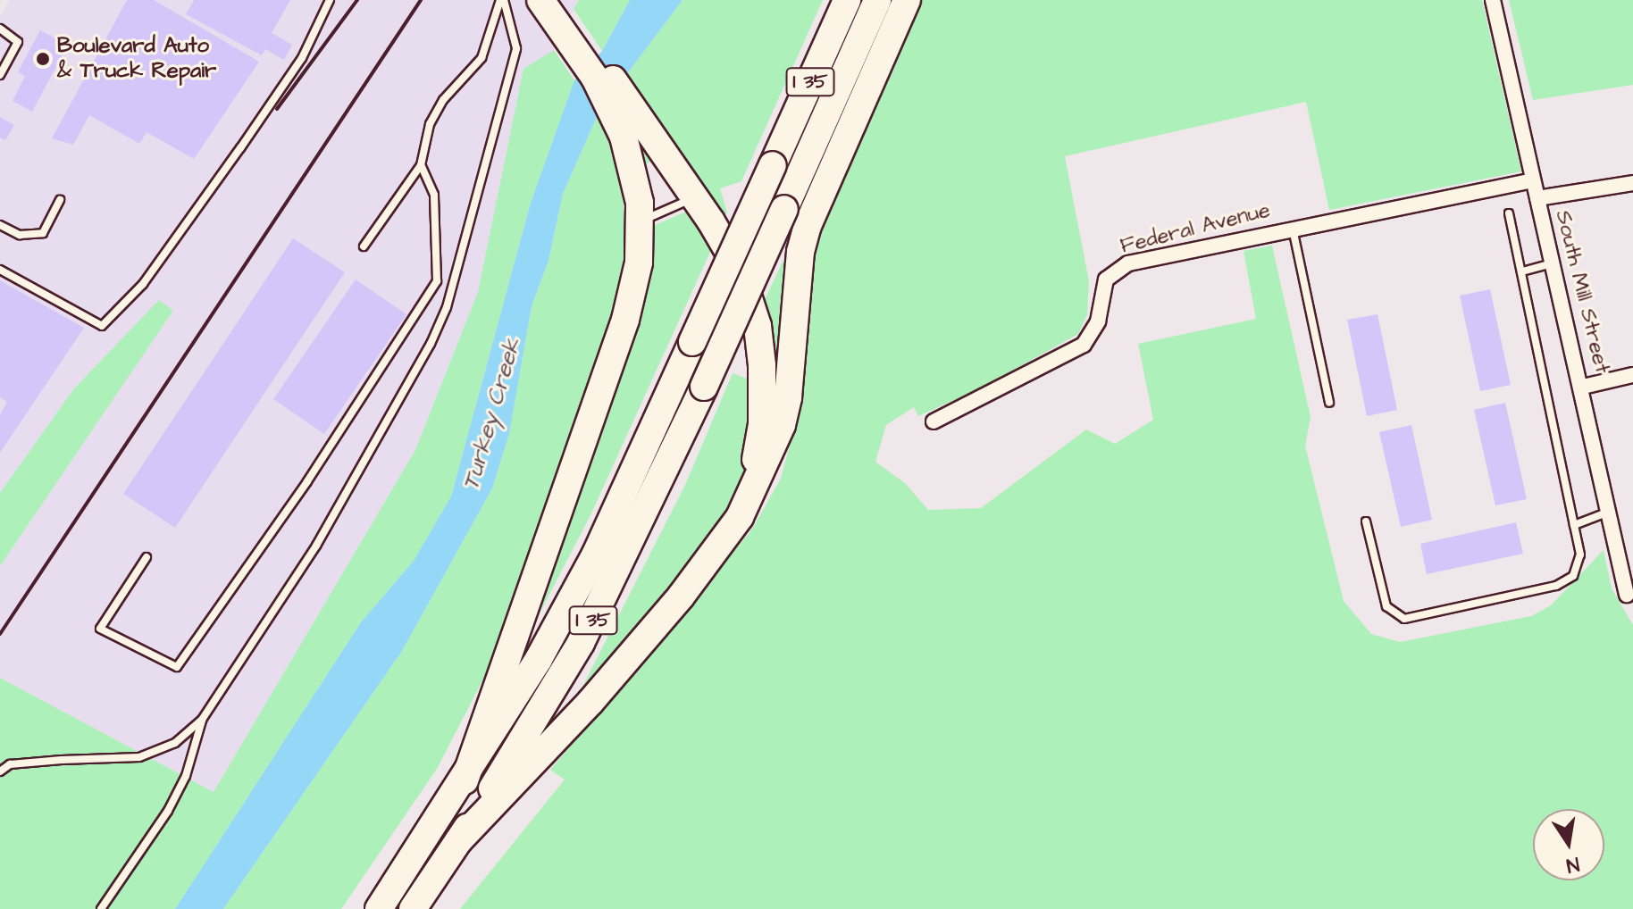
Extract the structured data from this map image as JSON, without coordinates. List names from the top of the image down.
{
  "streets": {
    "highway": ["I 35"],
    "street": ["Federal Avenue", "South Mill Street"]
  },
  "crossings": [
    ["Federal Avenue", "South Mill Street"]
  ],
  "water": ["Turkey Creek"],
  "places": ["Boulevard Auto & Truck Repair"],
  "north": "bottom"
}
